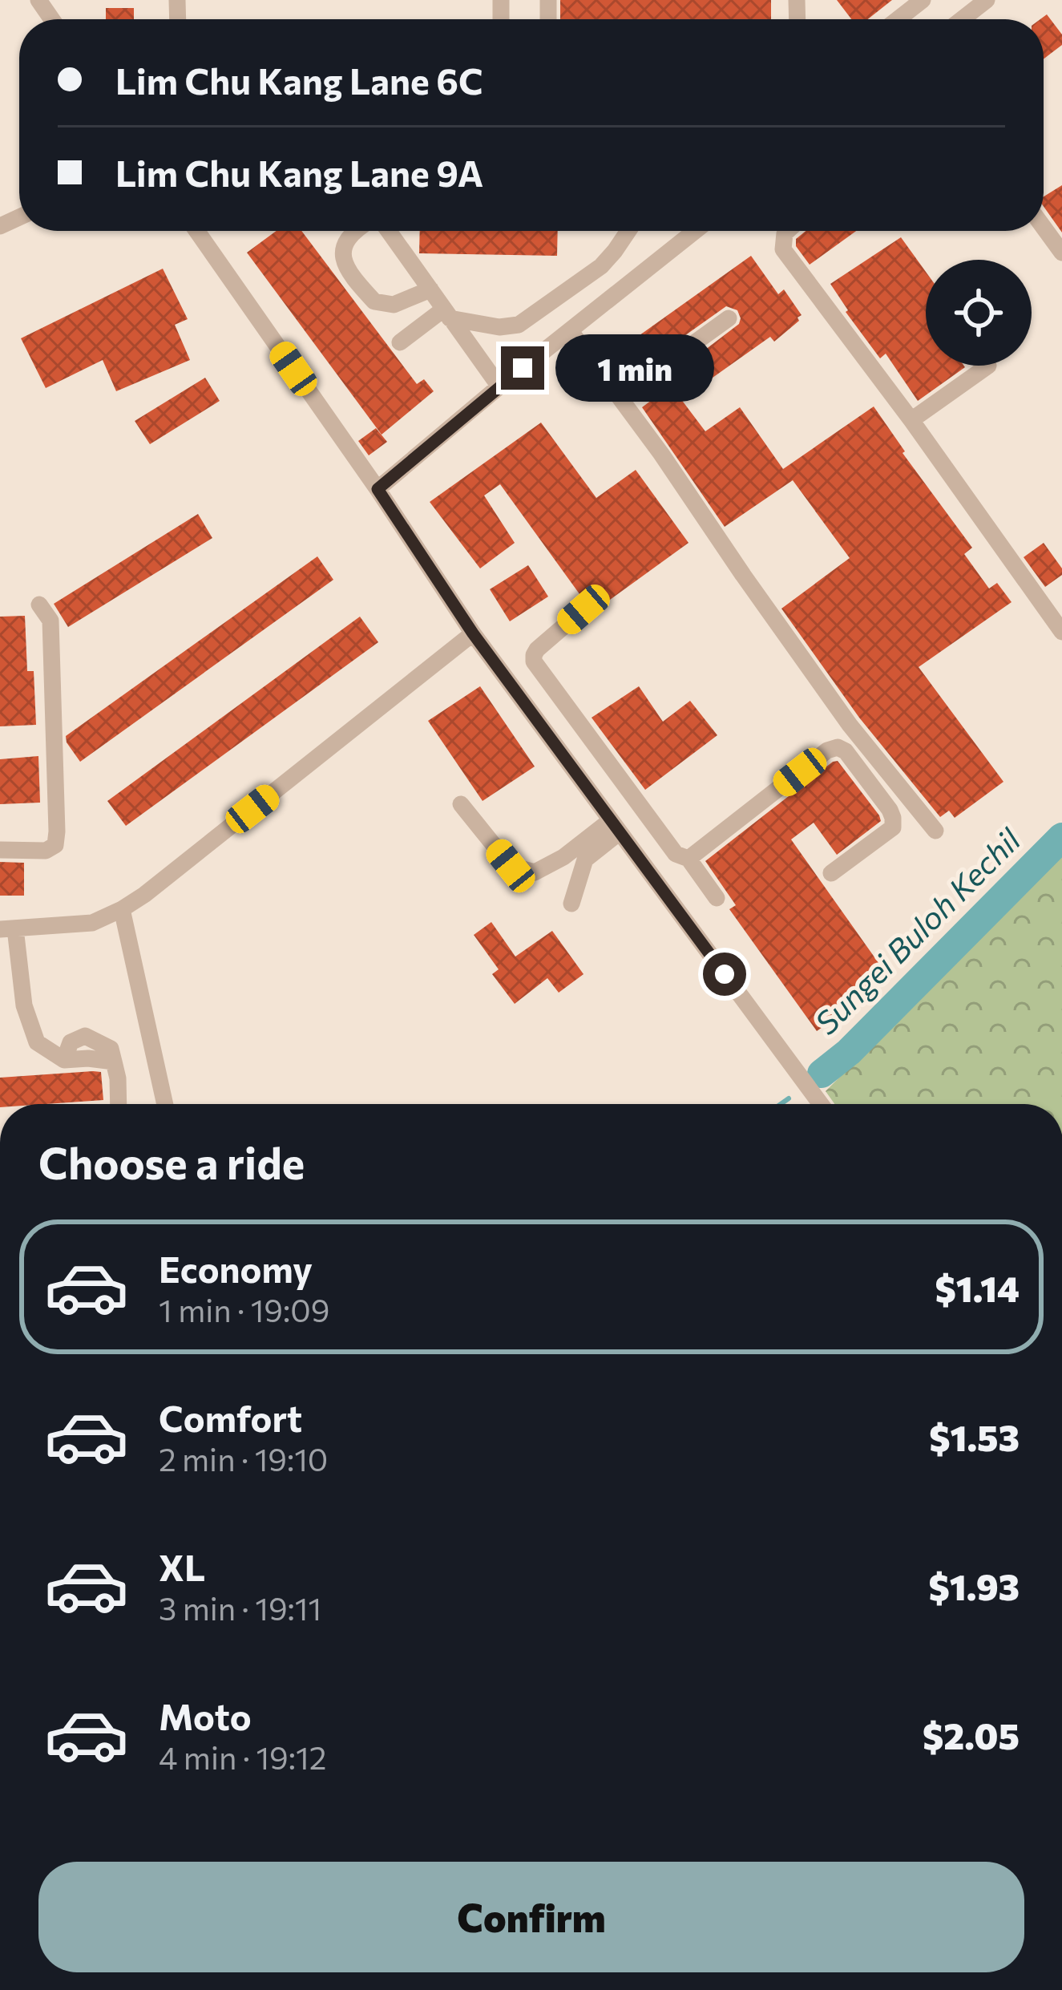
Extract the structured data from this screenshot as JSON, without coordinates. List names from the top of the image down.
{
  "water": ["Sungei Buloh Kechil"],
  "page": {
    "banner": ["Lim Chu Kang Lane 6C", "Lim Chu Kang Lane 9A"],
    "bubble": "1 min",
    "heading": "Choose a ride",
    "list": [
      {
        "name": "Economy",
        "note": "1 min · 19:09",
        "value": "$1.14"
      },
      {
        "name": "Comfort",
        "note": "2 min · 19:10",
        "value": "$1.53"
      },
      {
        "name": "XL",
        "note": "3 min · 19:11",
        "value": "$1.93"
      },
      {
        "name": "Moto",
        "note": "4 min · 19:12",
        "value": "$2.05"
      }
    ],
    "buttons": "Confirm"
  }
}
